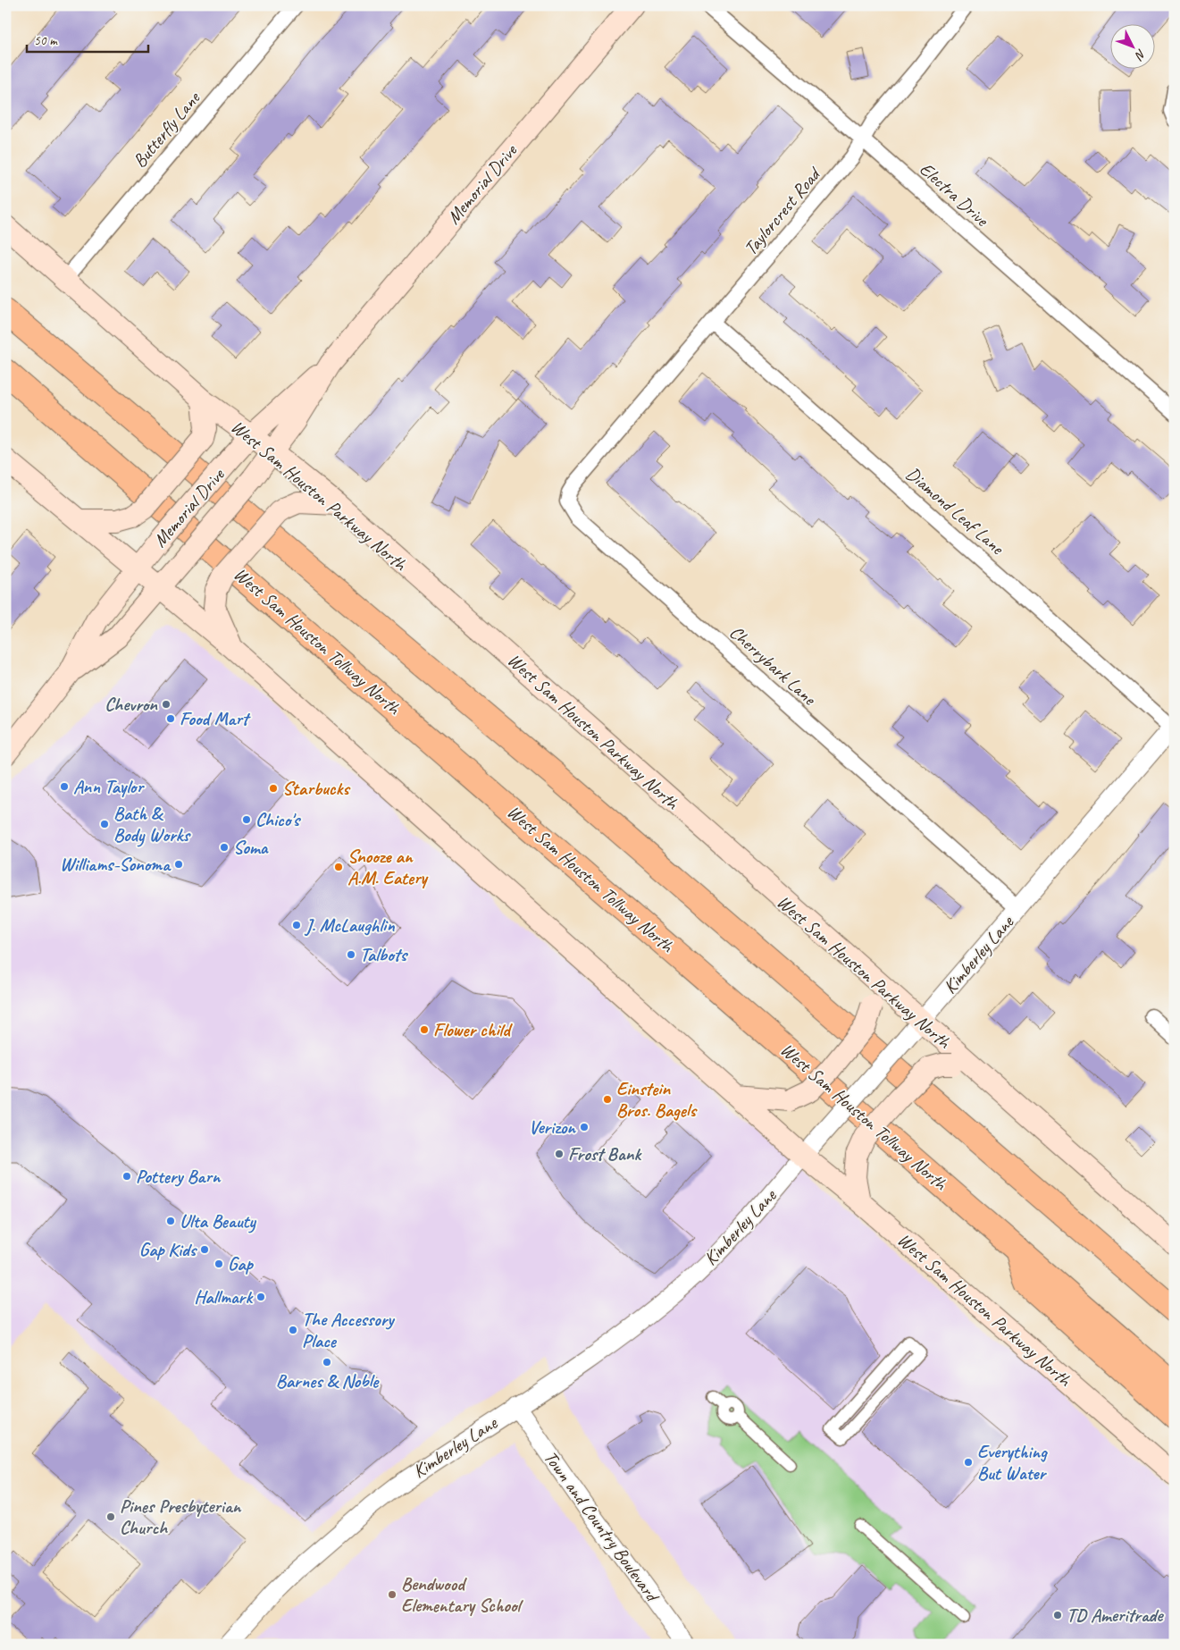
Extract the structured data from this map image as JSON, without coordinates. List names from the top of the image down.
{
  "streets": {
    "highway": ["West Sam Houston Tollway North"],
    "main road": ["Memorial Drive", "West Sam Houston Parkway North"],
    "street": [
      "Butterfly Lane",
      "Electra Drive",
      "Taylorcrest Road",
      "Diamond Leaf Lane",
      "Cherrybark Lane",
      "Kimberley Lane",
      "Town and Country Boulevard"
    ]
  },
  "crossings": [
    ["Butterfly Lane", "West Sam Houston Parkway North"],
    ["Memorial Drive", "West Sam Houston Parkway North"],
    ["Electra Drive", "Taylorcrest Road"],
    ["Taylorcrest Road", "Diamond Leaf Lane"],
    ["Taylorcrest Road", "Cherrybark Lane"],
    ["West Sam Houston Parkway North", "Kimberley Lane"],
    ["Diamond Leaf Lane", "Kimberley Lane"],
    ["Cherrybark Lane", "Kimberley Lane"],
    ["Kimberley Lane", "Town and Country Boulevard"]
  ],
  "places": [
    "Chevron",
    "Food Mart",
    "Ann Taylor",
    "Starbucks",
    "Chico's",
    "Bath & Body Works",
    "Soma",
    "Williams-Sonoma",
    "Snooze an A.M. Eatery",
    "J. McLaughlin",
    "Talbots",
    "Flower child",
    "Einstein Bros. Bagels",
    "Verizon",
    "Frost Bank",
    "Pottery Barn",
    "Ulta Beauty",
    "Gap Kids",
    "Gap",
    "Hallmark",
    "The Accessory Place",
    "Barnes & Noble",
    "Everything But Water",
    "Pines Presbyterian Church",
    "Bendwood Elementary School",
    "TD Ameritrade"
  ],
  "scale_bar": "50 m",
  "north": "bottom right"
}
